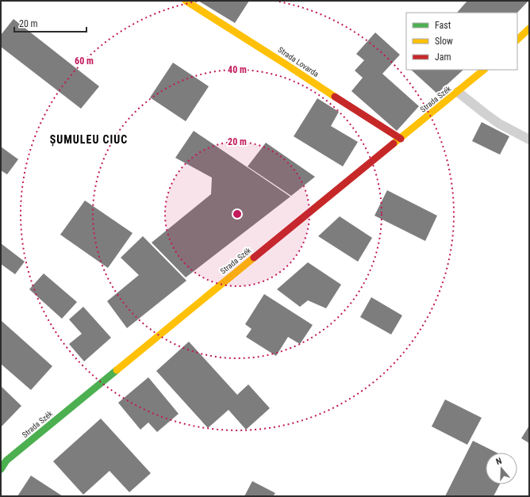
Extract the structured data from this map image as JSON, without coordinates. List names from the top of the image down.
{
  "streets": {
    "street": ["Strada Lovarda", "Strada Szék"]
  },
  "crossings": [
    ["Strada Lovarda", "Strada Szék"]
  ],
  "districts": ["ȘUMULEU CIUC"],
  "legend": ["Fast", "Slow", "Jam"],
  "scale_bar": "20 m",
  "north": "top",
  "rings": ["60 m", "40 m", "20 m"]
}
